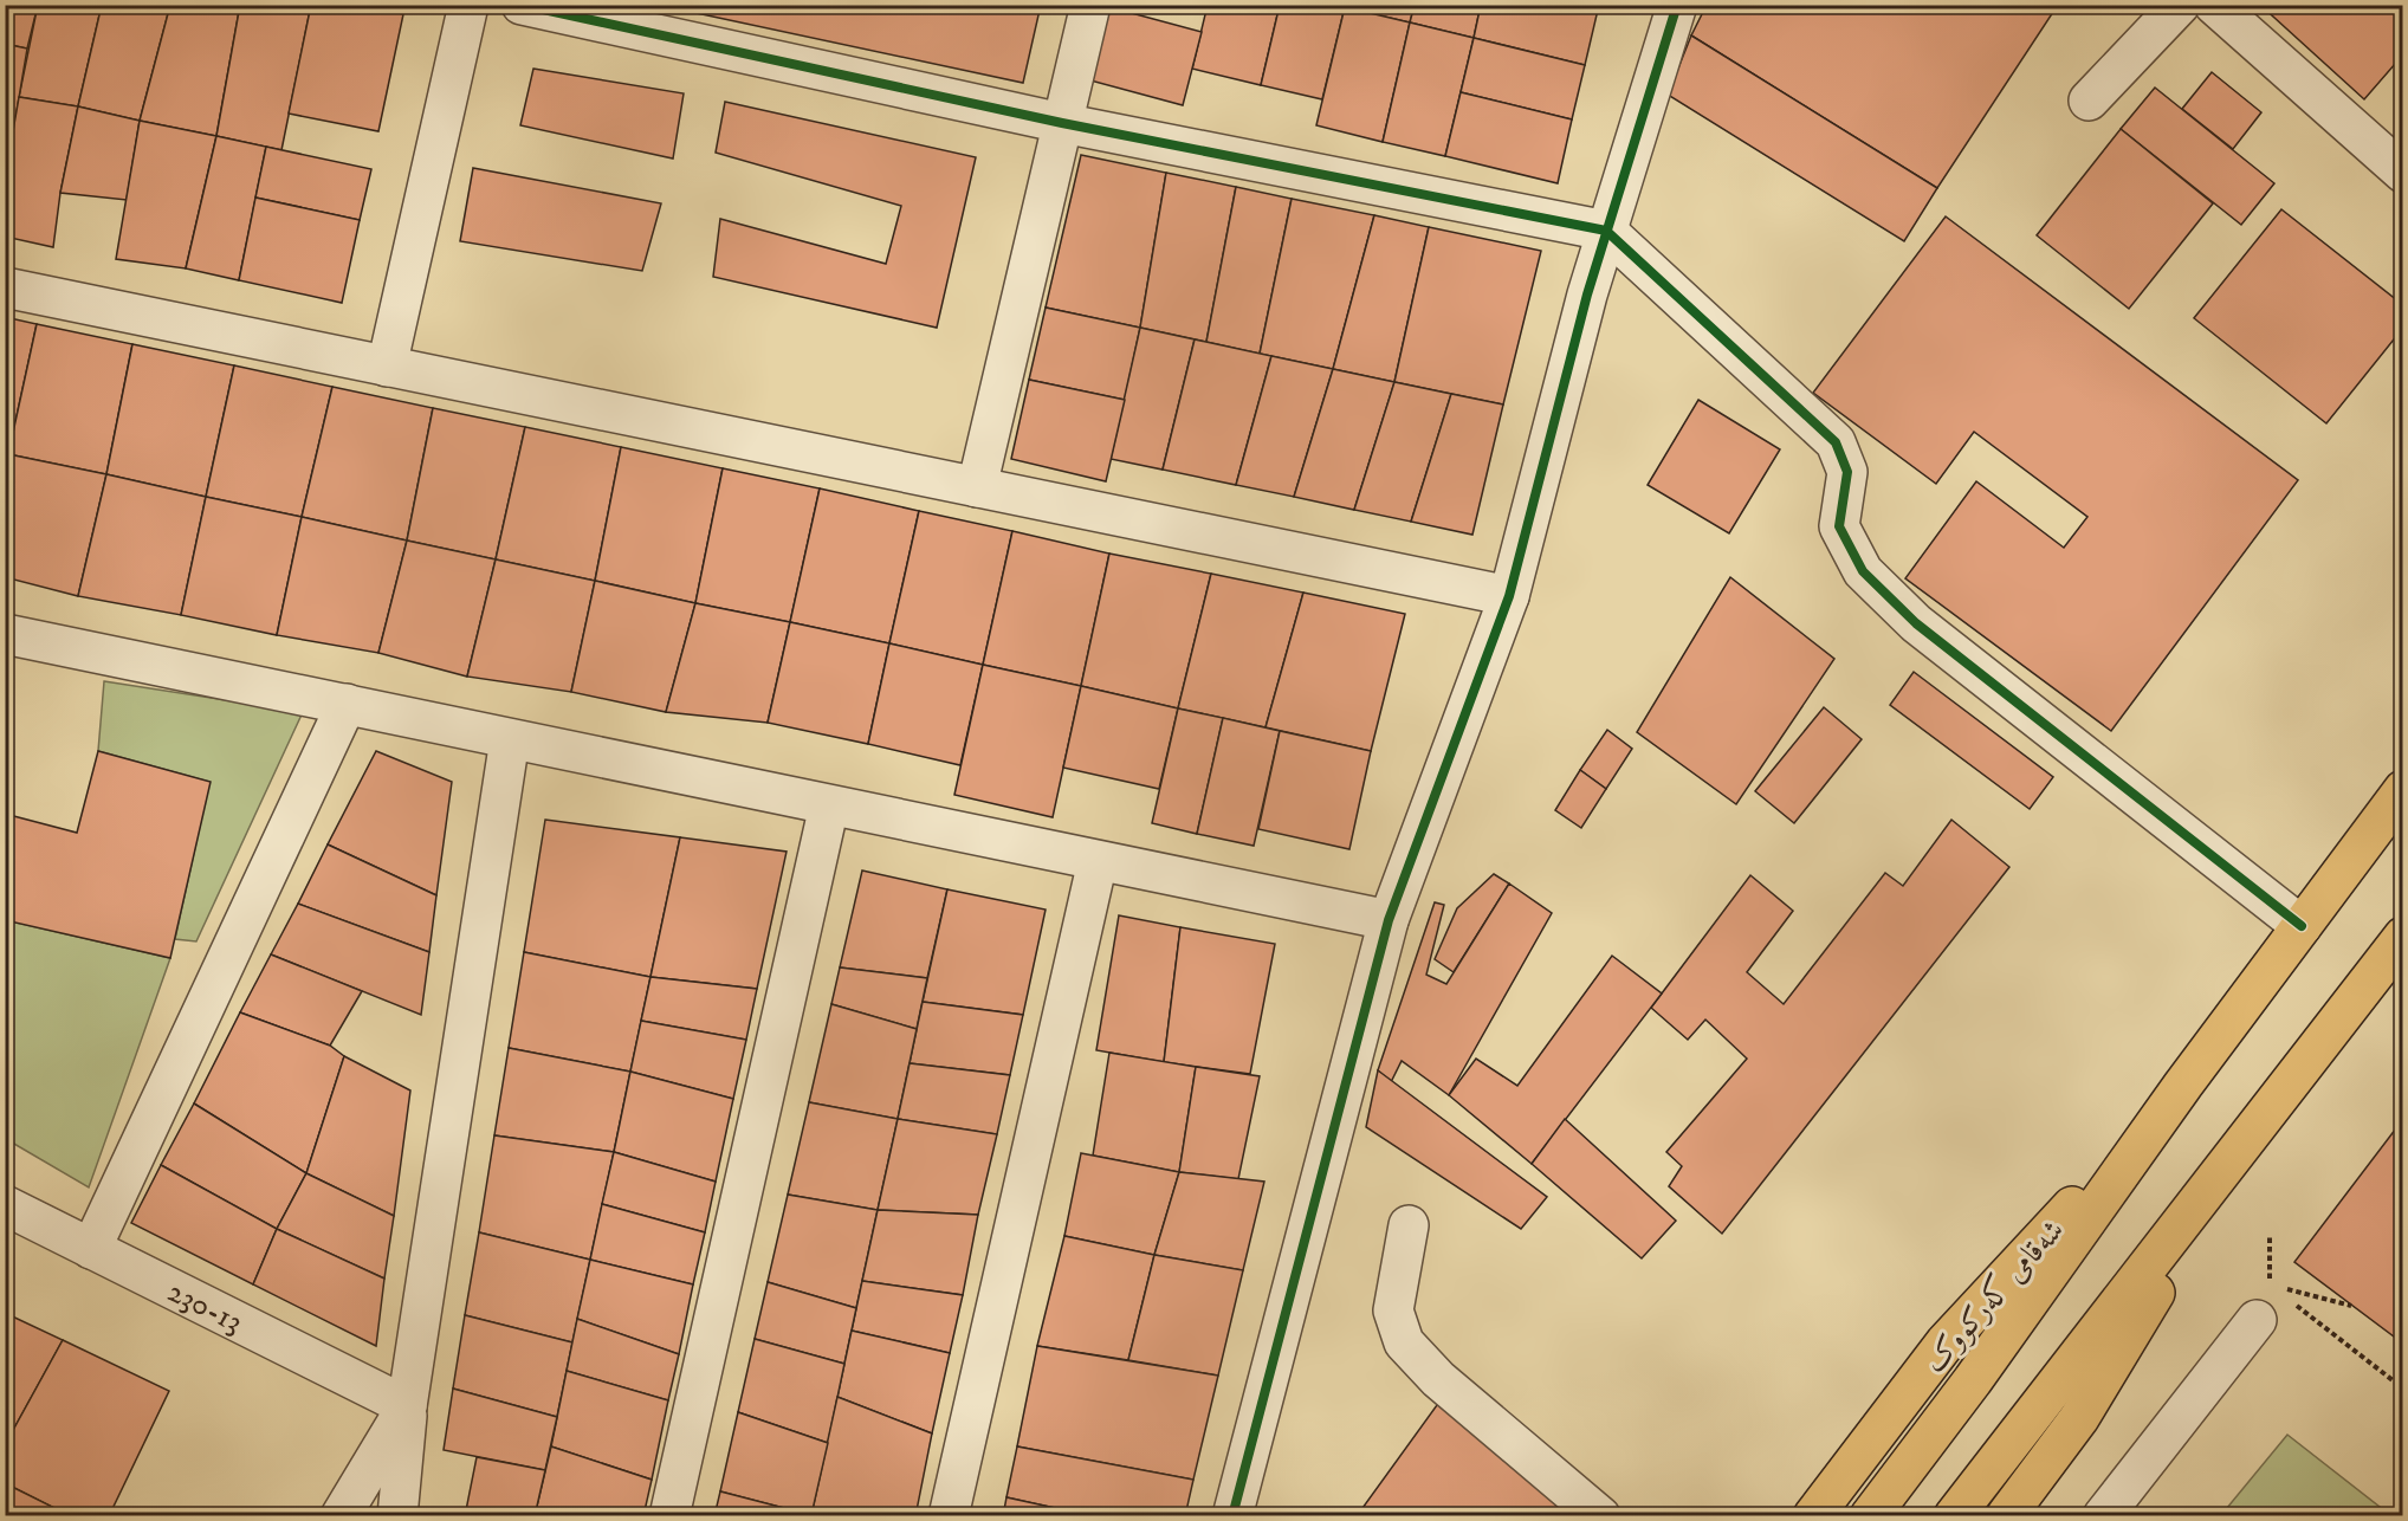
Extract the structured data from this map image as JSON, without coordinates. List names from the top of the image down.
{
  "streets": {
    "highway": ["شەقامی کەرکووک"],
    "street": ["230-13"]
  }
}
